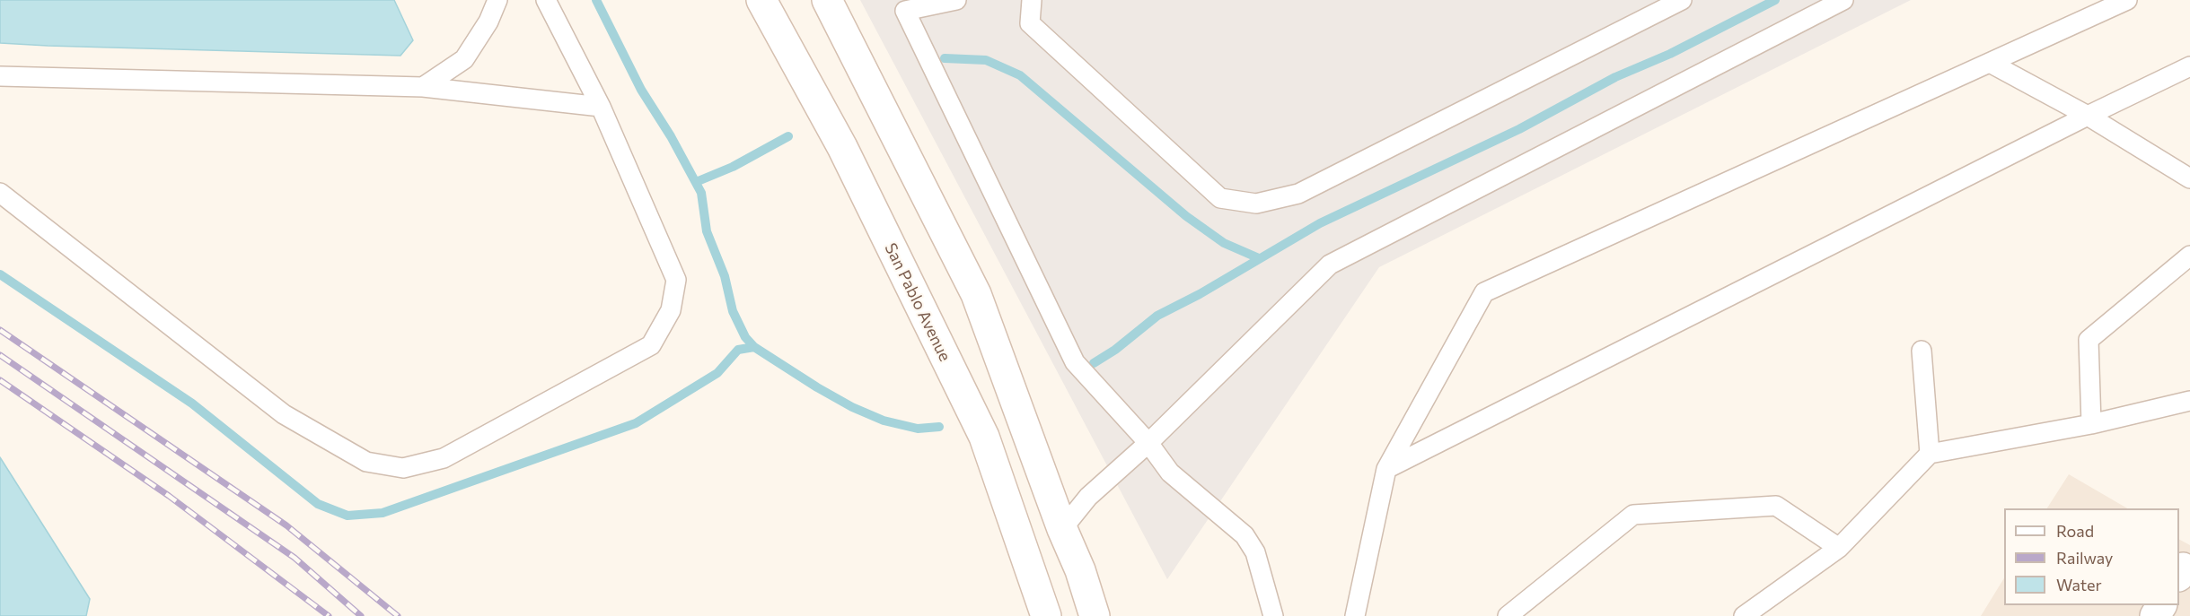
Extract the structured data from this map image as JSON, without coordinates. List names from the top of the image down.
{
  "streets": {
    "main road": ["San Pablo Avenue"]
  },
  "legend": ["Road", "Railway", "Water"]
}
